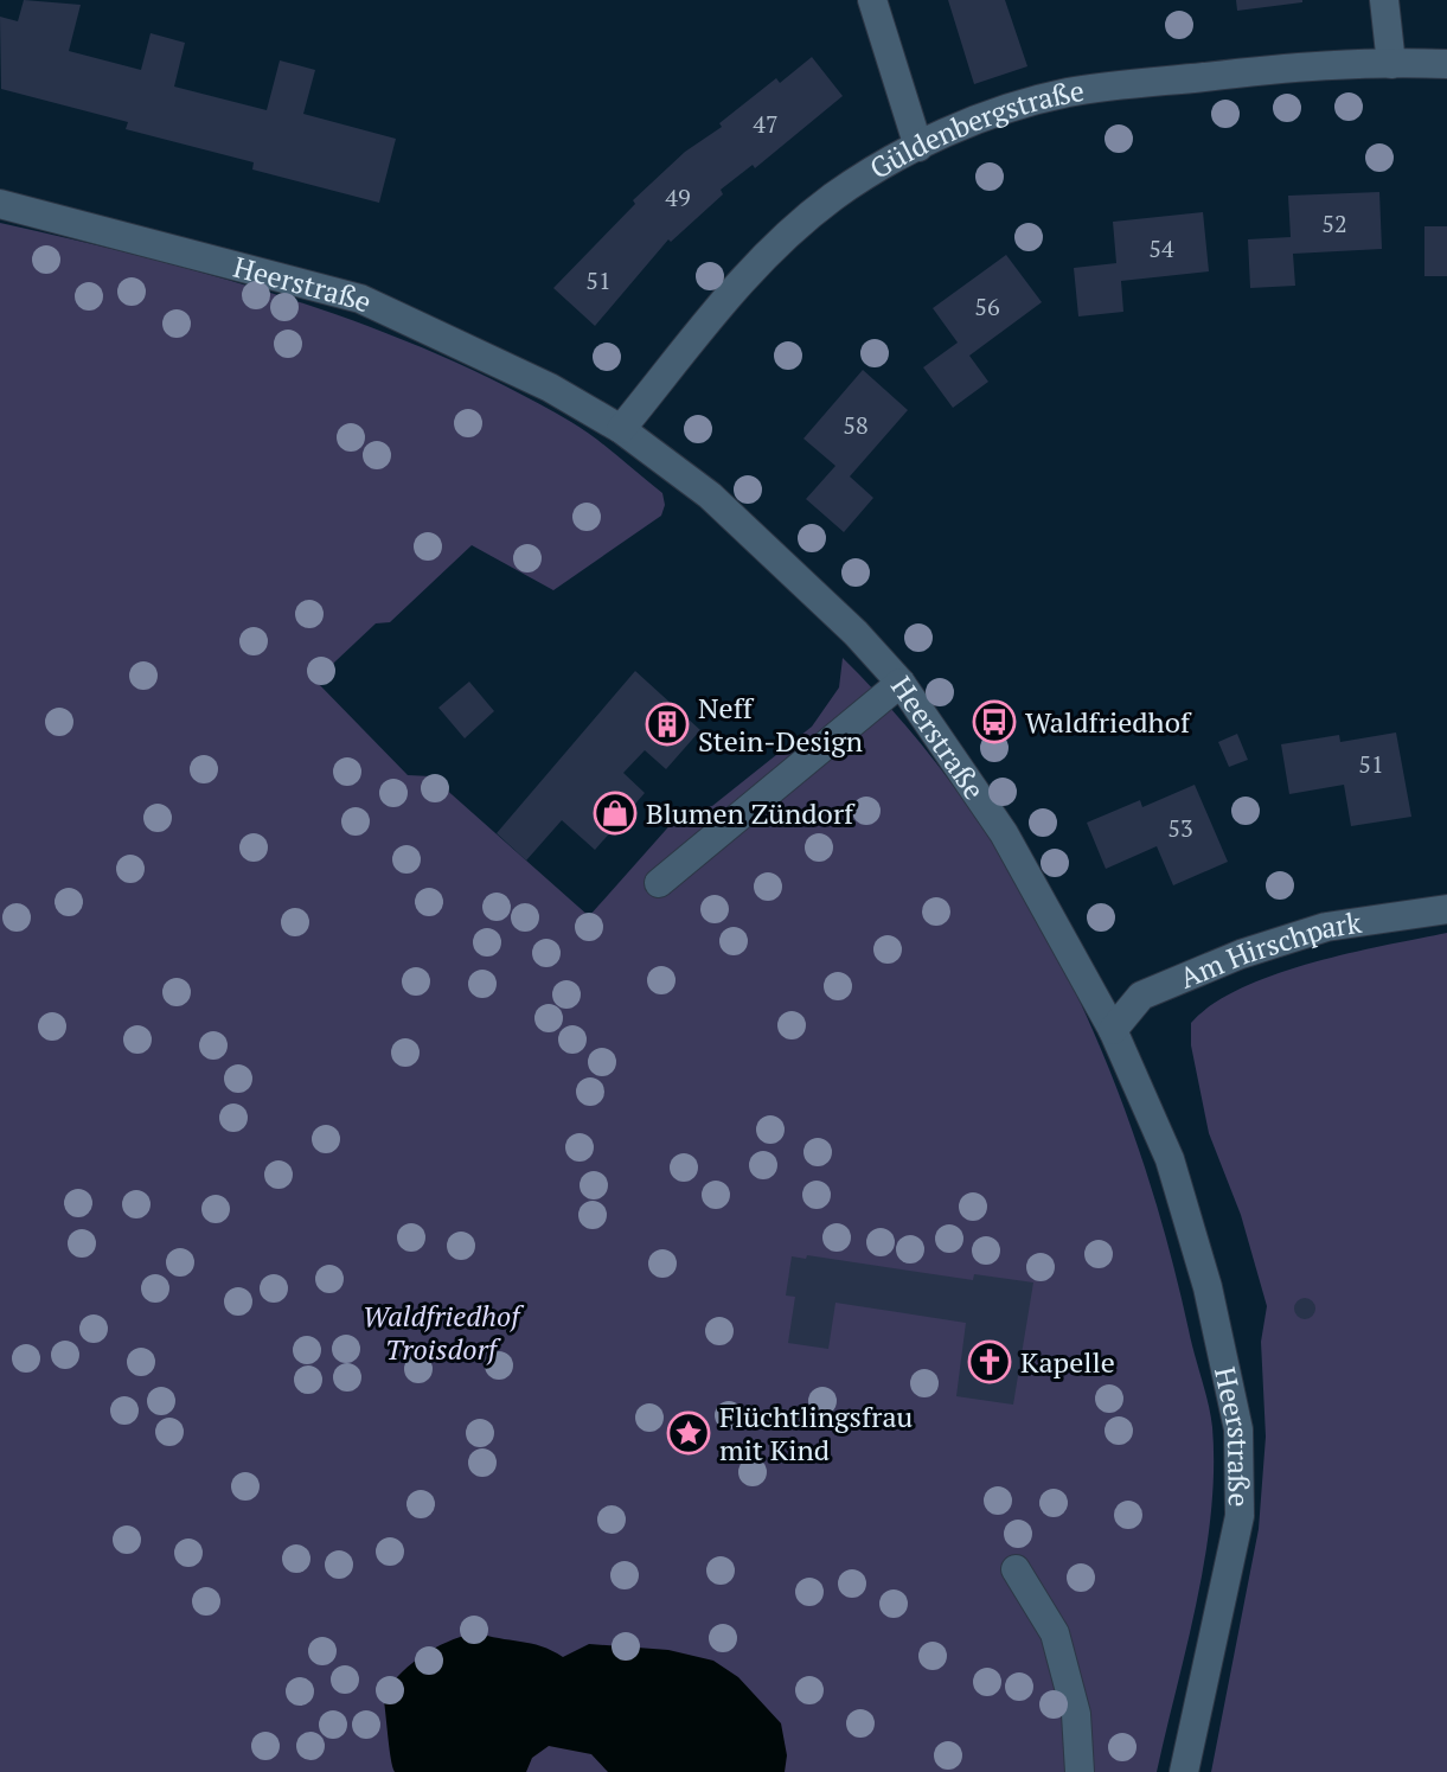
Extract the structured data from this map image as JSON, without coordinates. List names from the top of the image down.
{
  "streets": {
    "street": ["Güldenbergstraße", "Heerstraße", "Am Hirschpark"]
  },
  "crossings": [
    ["Güldenbergstraße", "Heerstraße"],
    ["Heerstraße", "Am Hirschpark"]
  ],
  "parks": ["Waldfriedhof Troisdorf"],
  "places": {
    "bus stop": ["Waldfriedhof"],
    "building": ["Neff Stein-Design"],
    "shop": ["Blumen Zündorf"],
    "church": ["Kapelle"],
    "place": ["Flüchtlingsfrau mit Kind"]
  },
  "house_numbers": [
    "47",
    "49",
    "52",
    "54",
    "51",
    "56",
    "58",
    "51",
    "53"
  ]
}
